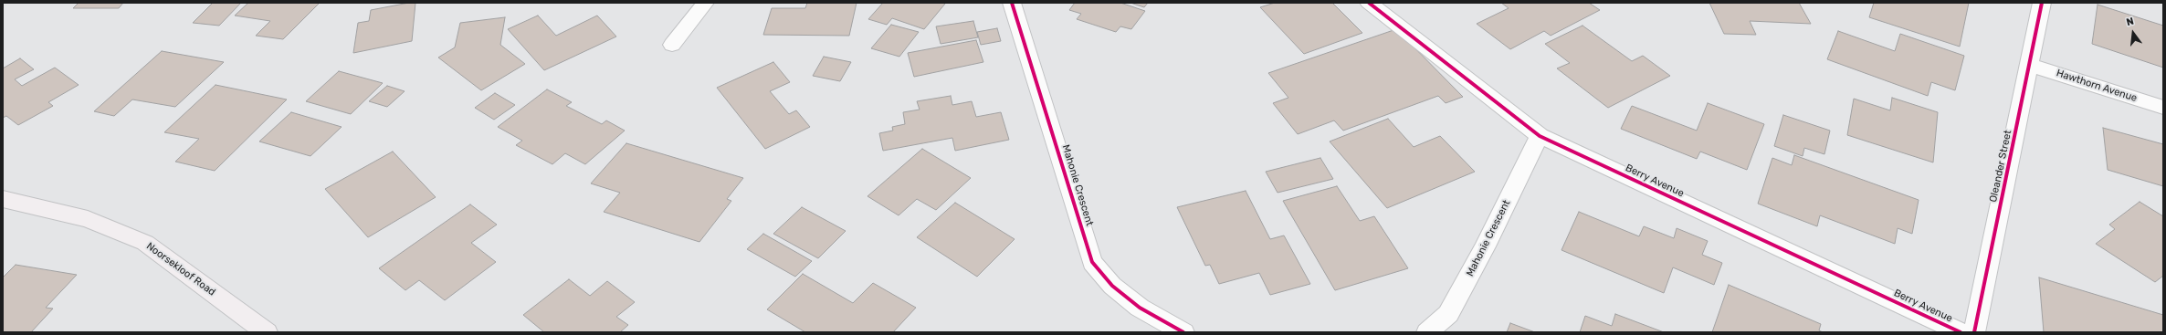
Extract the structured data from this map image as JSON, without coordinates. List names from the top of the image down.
{
  "streets": {
    "street": [
      "Hawthorn Avenue",
      "Oleander Street",
      "Berry Avenue",
      "Mahonie Crescent",
      "Noorsekloof Road"
    ]
  },
  "crossings": [
    ["Hawthorn Avenue", "Oleander Street"],
    ["Berry Avenue", "Mahonie Crescent"]
  ],
  "north": "top"
}
